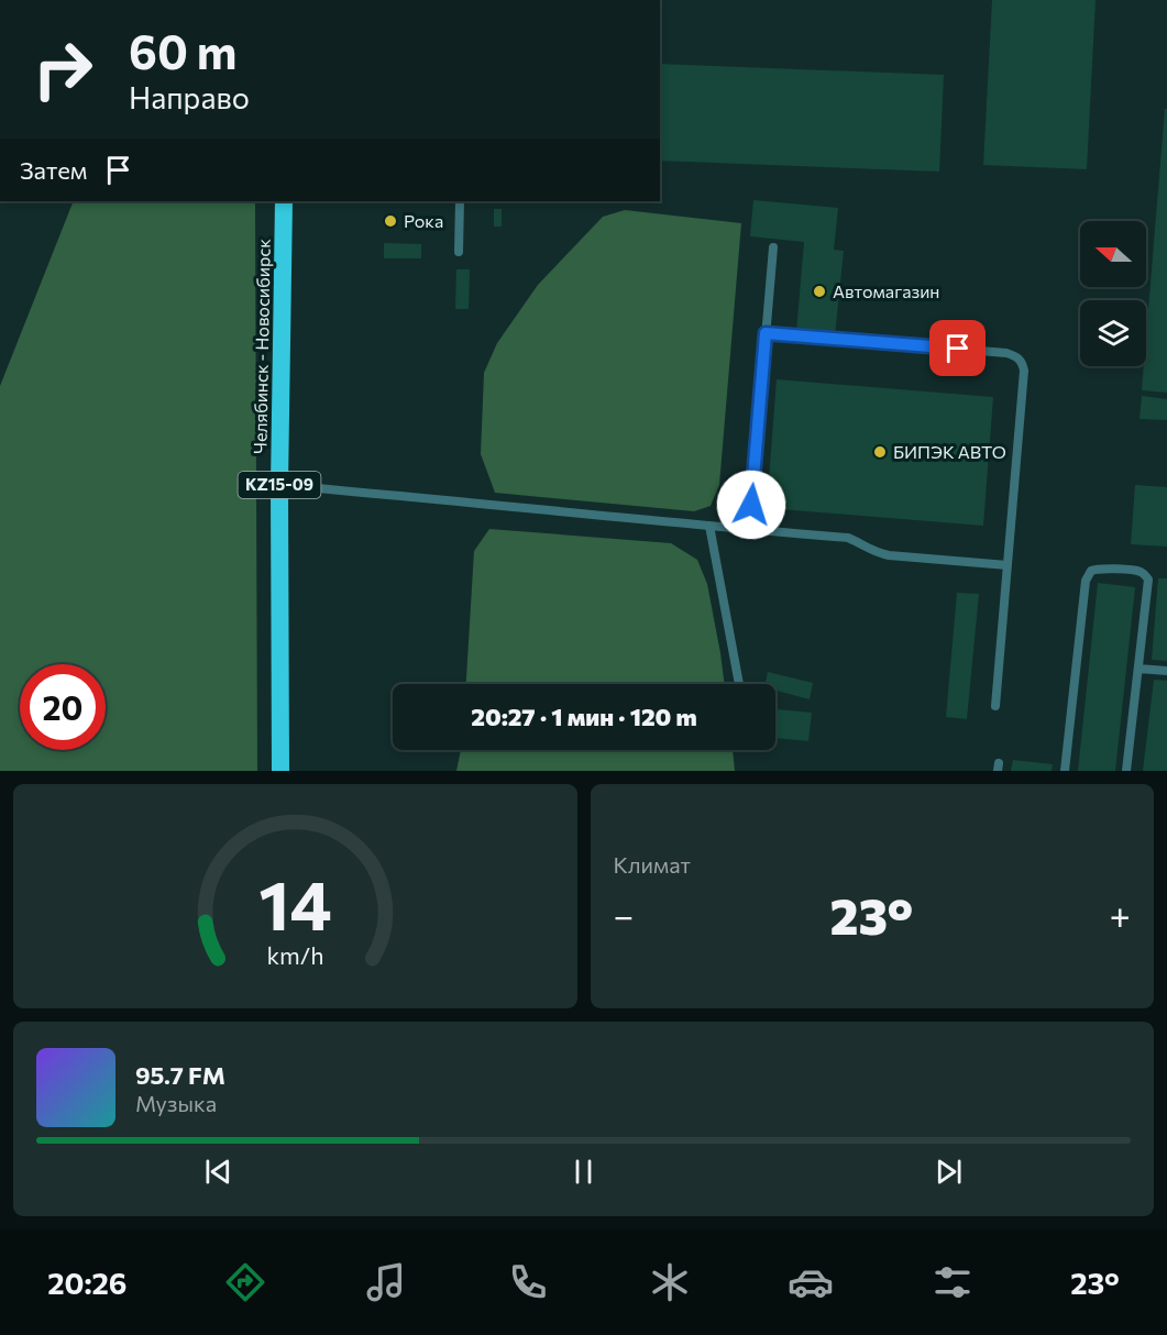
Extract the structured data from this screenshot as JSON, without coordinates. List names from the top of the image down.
{
  "streets": {
    "highway": ["Челябинск - Новосибирск", "KZ15-09"]
  },
  "places": ["Рока", "Автомагазин", "БИПЭК АВТО"],
  "north": "left",
  "page": {
    "turn": ["60 m", "Направо"],
    "then": "Затем",
    "limit": "20",
    "trip": "20:27 · 1 мин · 120 m",
    "tile": "Климат",
    "heat": ["−", "23°", "+"],
    "song": ["95.7 FM", "Музыка"],
    "tabs": ["20:26", "23°"],
    "gauge": ["14", "km/h"]
  }
}
